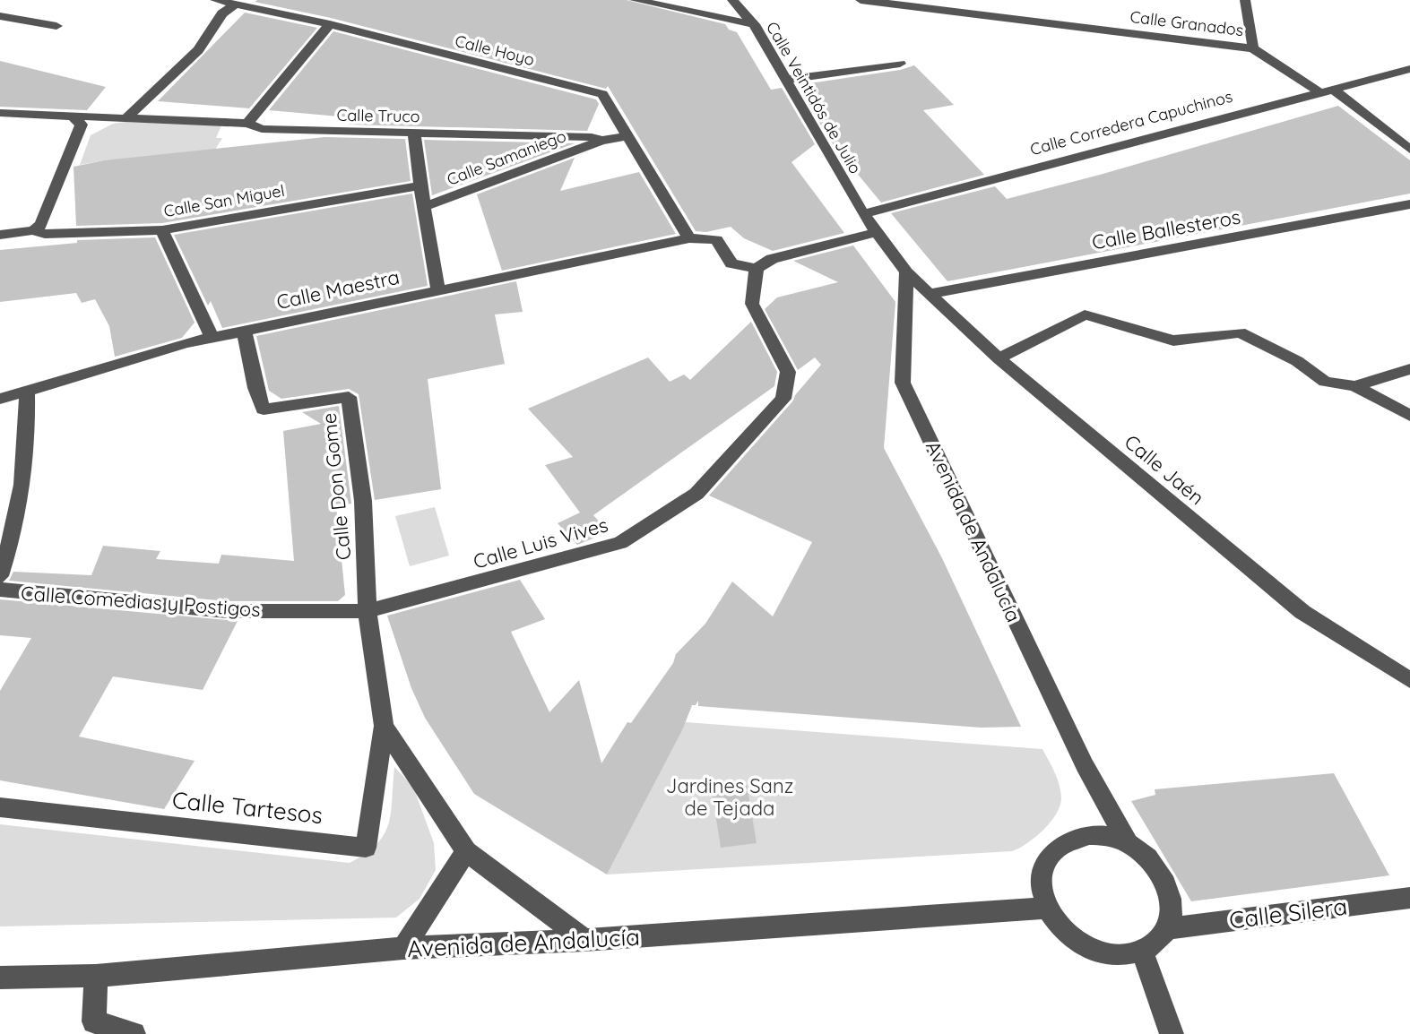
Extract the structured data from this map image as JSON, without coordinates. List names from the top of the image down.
{
  "streets": {
    "street": [
      "Calle Granados",
      "Calle Hoyo",
      "Calle Veintidós de Julio",
      "Calle Truco",
      "Calle Corredera Capuchinos",
      "Calle Samaniego",
      "Calle San Miguel",
      "Calle Ballesteros",
      "Calle Maestra",
      "Calle Jaén",
      "Calle Don Gome",
      "Avenida de Andalucía",
      "Calle Luis Vives",
      "Calle Comedias y Postigos",
      "Calle Tartesos",
      "Calle Silera"
    ]
  },
  "crossings": [
    ["Calle Hoyo", "Calle Truco"],
    ["Calle Hoyo", "Calle Maestra"],
    ["Calle Veintidós de Julio", "Calle Corredera Capuchinos"],
    ["Calle Truco", "Calle Samaniego"],
    ["Calle Ballesteros", "Calle Jaén"],
    ["Calle Maestra", "Calle Don Gome"],
    ["Calle Jaén", "Avenida de Andalucía"],
    ["Calle Don Gome", "Calle Luis Vives"],
    ["Calle Don Gome", "Calle Comedias y Postigos"],
    ["Calle Don Gome", "Calle Tartesos"],
    ["Avenida de Andalucía", "Calle Silera"],
    ["Calle Luis Vives", "Calle Comedias y Postigos"]
  ],
  "parks": ["Jardines Sanz de Tejada"]
}
